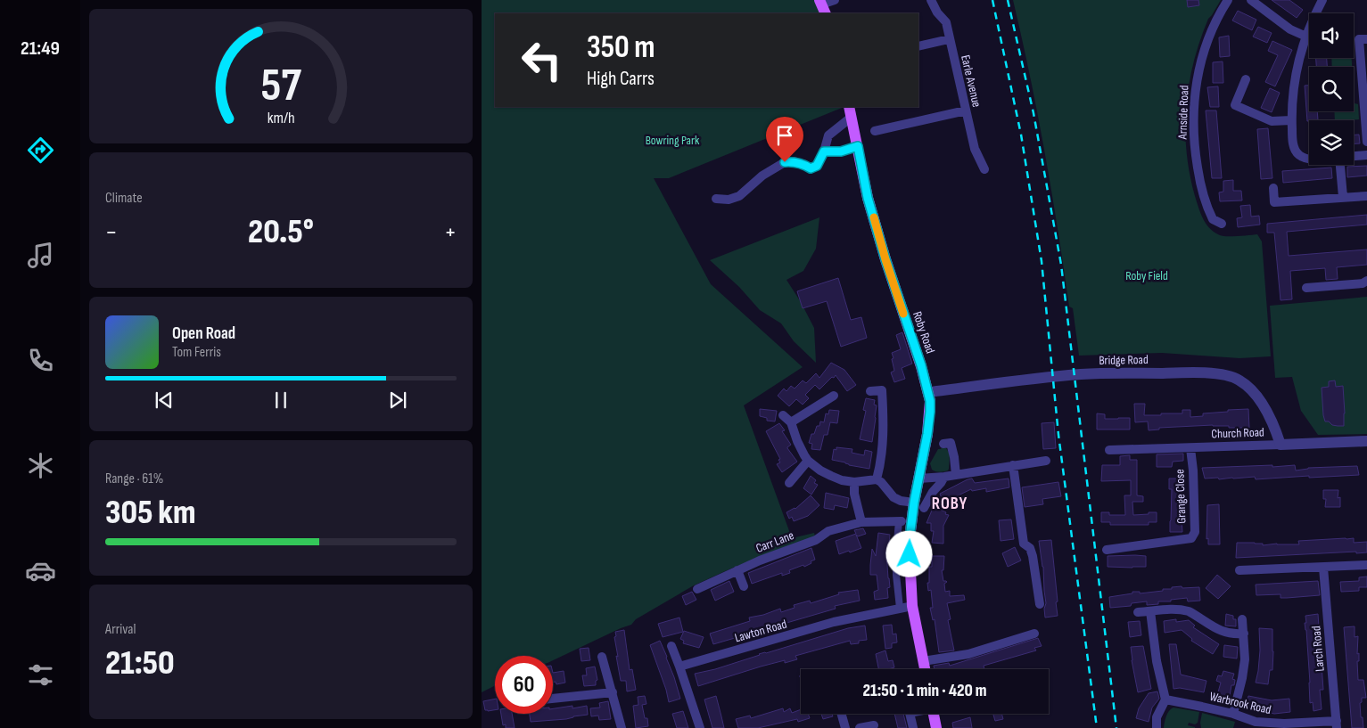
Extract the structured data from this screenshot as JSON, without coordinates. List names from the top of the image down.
{
  "streets": {
    "main road": ["Roby Road"],
    "street": [
      "Earle Avenue",
      "Arnside Road",
      "Bridge Road",
      "Church Road",
      "Grange Close",
      "Carr Lane",
      "Lawton Road",
      "Larch Road",
      "Warbrook Road"
    ]
  },
  "crossings": [
    ["Roby Road", "Bridge Road"],
    ["Roby Road", "Lawton Road"],
    ["Bridge Road", "Church Road"],
    ["Church Road", "Grange Close"],
    ["Larch Road", "Warbrook Road"]
  ],
  "districts": ["ROBY"],
  "parks": ["Bowring Park", "Roby Field"],
  "page": {
    "tabs": "21:49",
    "turn": ["350 m", "High Carrs"],
    "tile": [
      "Climate",
      ["Range · 61%", "305 km"],
      ["Arrival", "21:50"]
    ],
    "heat": ["−", "20.5°", "+"],
    "song": ["Open Road", "Tom Ferris"],
    "limit": "60",
    "trip": "21:50 · 1 min · 420 m",
    "gauge": ["57", "km/h"]
  }
}
